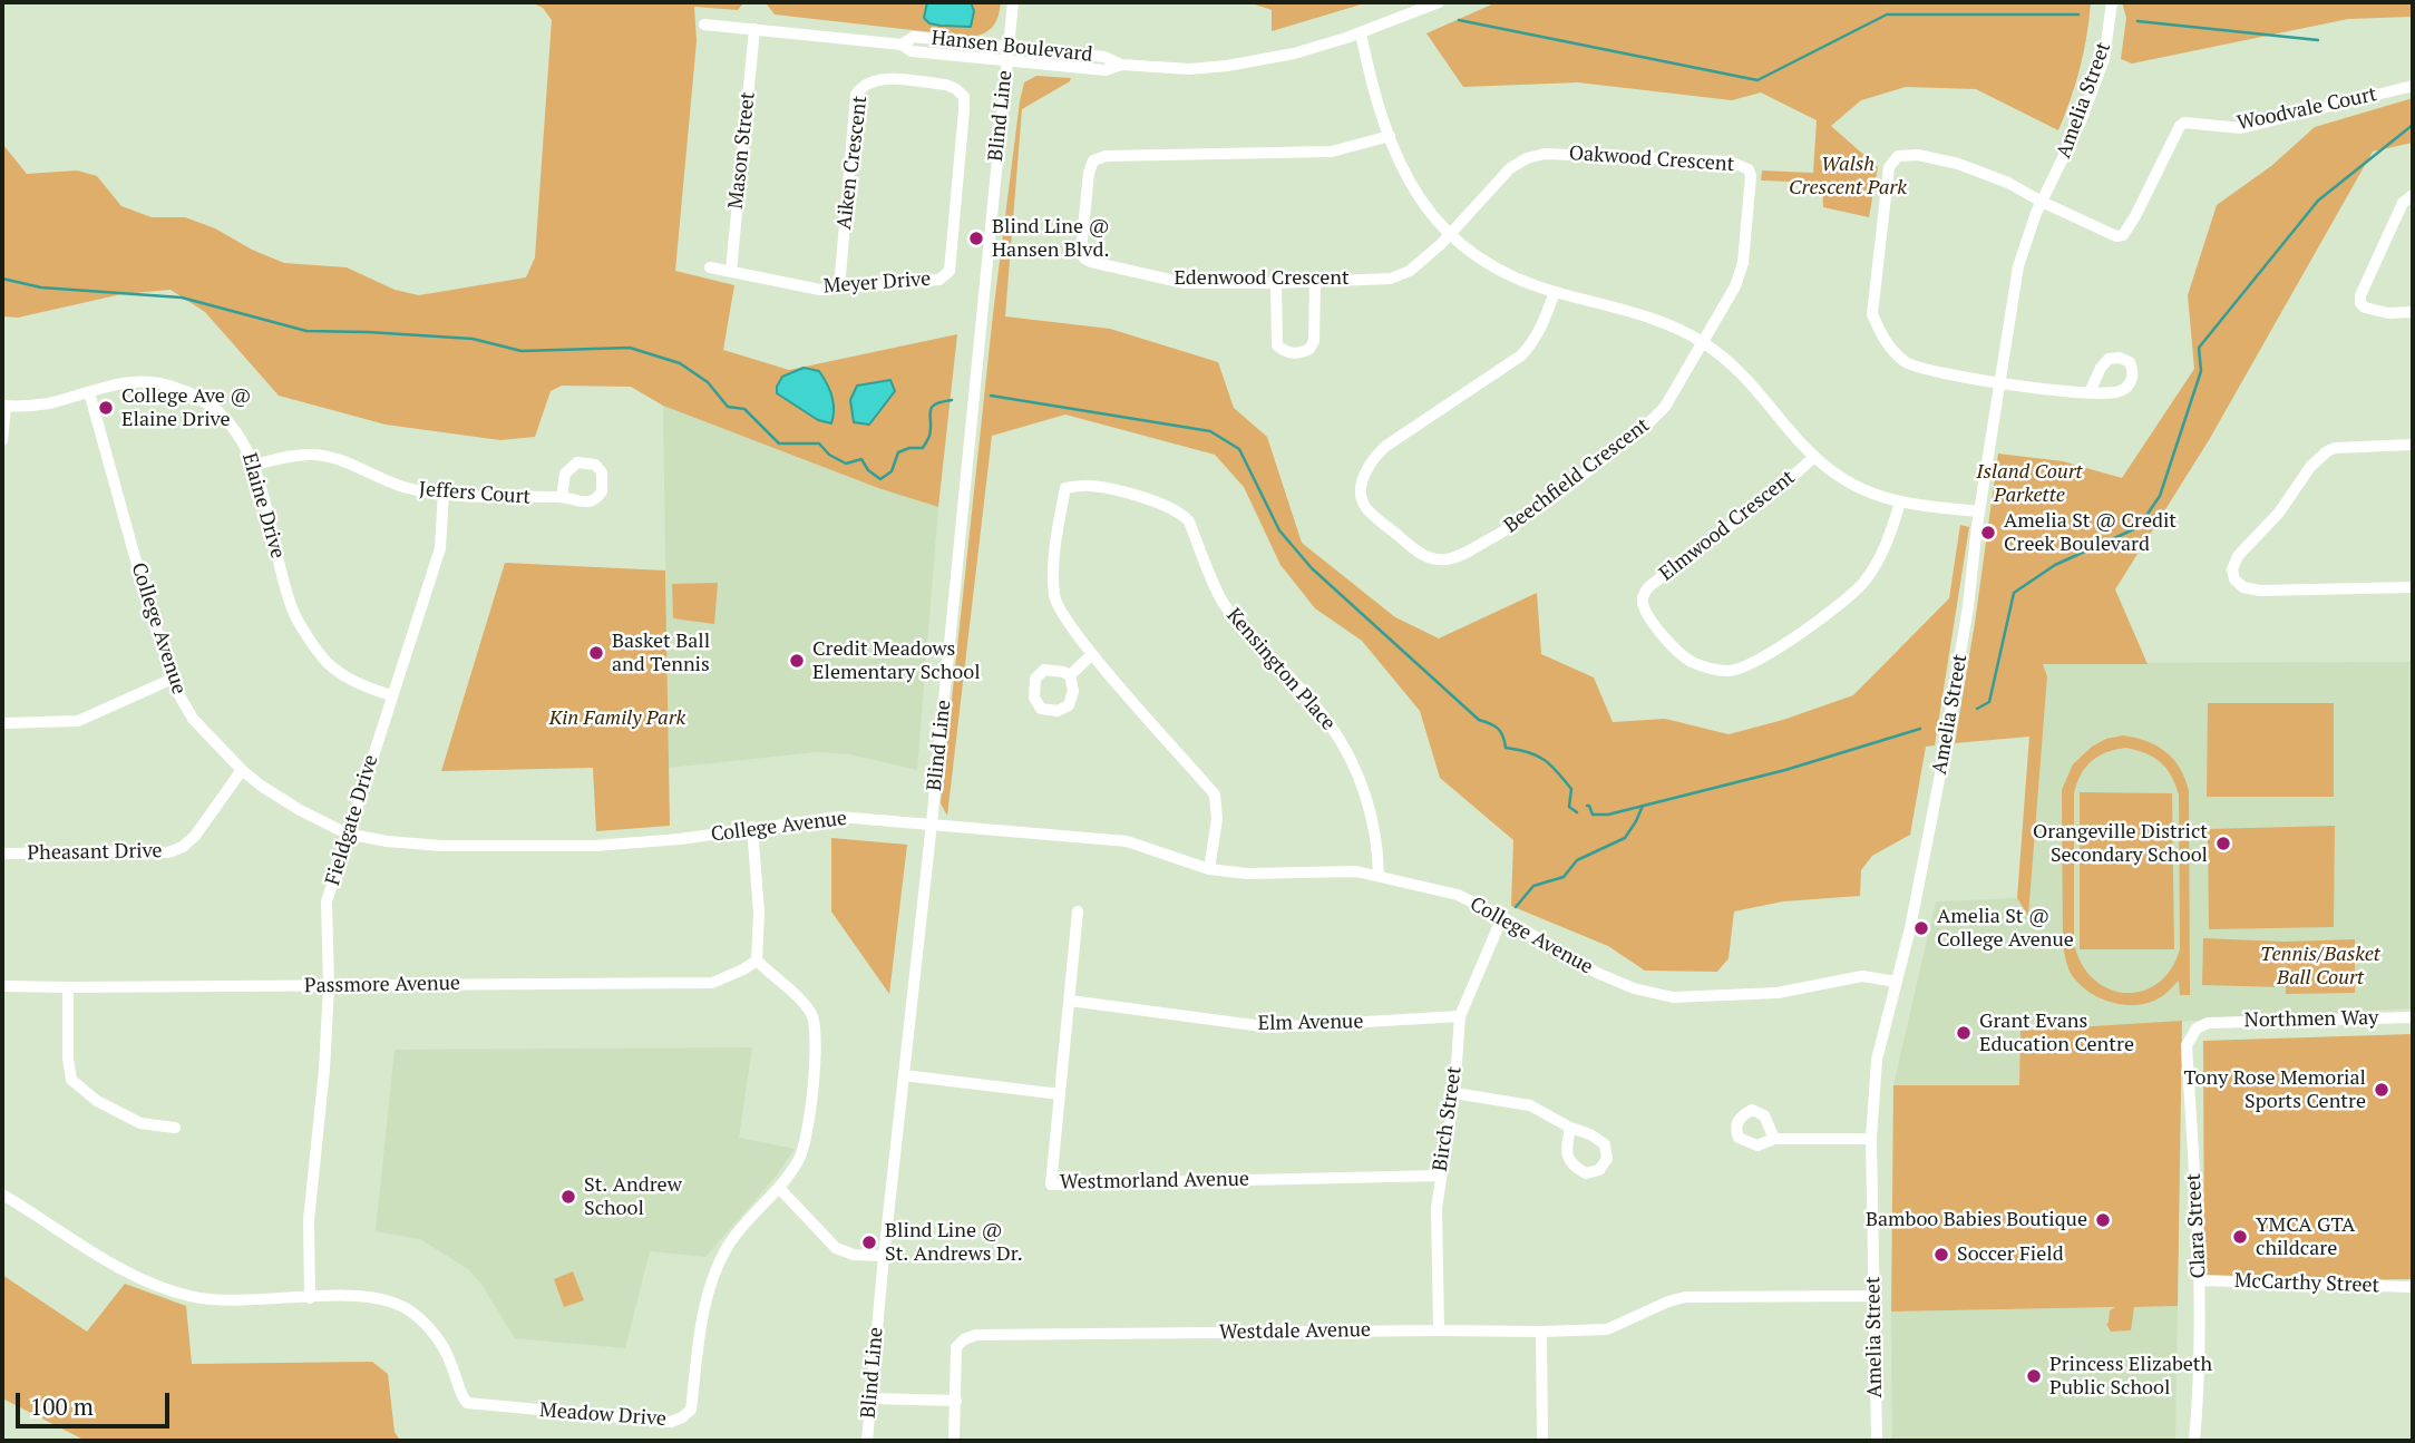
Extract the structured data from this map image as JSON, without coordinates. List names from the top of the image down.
{
  "streets": {
    "street": [
      "Hansen Boulevard",
      "Amelia Street",
      "Woodvale Court",
      "Blind Line",
      "Mason Street",
      "Oakwood Crescent",
      "Aiken Crescent",
      "Edenwood Crescent",
      "Meyer Drive",
      "Beechfield Crescent",
      "Jeffers Court",
      "Elaine Drive",
      "Elmwood Crescent",
      "College Avenue",
      "Kensington Place",
      "Fieldgate Drive",
      "Pheasant Drive",
      "Passmore Avenue",
      "Northmen Way",
      "Elm Avenue",
      "Birch Street",
      "Westmorland Avenue",
      "Clara Street",
      "McCarthy Street",
      "Westdale Avenue",
      "Meadow Drive"
    ]
  },
  "crossings": [
    ["Hansen Boulevard", "Blind Line"],
    ["Hansen Boulevard", "Mason Street"],
    ["Amelia Street", "Woodvale Court"],
    ["Amelia Street", "College Avenue"],
    ["Amelia Street", "Westdale Avenue"],
    ["Blind Line", "College Avenue"],
    ["Mason Street", "Meyer Drive"],
    ["Oakwood Crescent", "Edenwood Crescent"],
    ["Oakwood Crescent", "Beechfield Crescent"],
    ["Aiken Crescent", "Meyer Drive"],
    ["Jeffers Court", "Elaine Drive"],
    ["Jeffers Court", "Fieldgate Drive"],
    ["Elaine Drive", "College Avenue"],
    ["Elaine Drive", "Fieldgate Drive"],
    ["College Avenue", "Kensington Place"],
    ["College Avenue", "Fieldgate Drive"],
    ["College Avenue", "Pheasant Drive"],
    ["College Avenue", "Birch Street"],
    ["Fieldgate Drive", "Passmore Avenue"],
    ["Fieldgate Drive", "Meadow Drive"],
    ["Passmore Avenue", "Meadow Drive"],
    ["Northmen Way", "Clara Street"],
    ["Elm Avenue", "Birch Street"],
    ["Elm Avenue", "Westmorland Avenue"],
    ["Birch Street", "Westmorland Avenue"],
    ["Birch Street", "Westdale Avenue"],
    ["Clara Street", "McCarthy Street"]
  ],
  "parks": [
    "Walsh Crescent Park",
    "Island Court Parkette",
    "Kin Family Park",
    "Tennis/Basket Ball Court"
  ],
  "places": [
    "Blind Line @ Hansen Blvd.",
    "College Ave @ Elaine Drive",
    "Amelia St @ Credit Creek Boulevard",
    "Basket Ball and Tennis",
    "Credit Meadows Elementary School",
    "Orangeville District Secondary School",
    "Amelia St @ College Avenue",
    "Grant Evans Education Centre",
    "Tony Rose Memorial Sports Centre",
    "St. Andrew School",
    "Bamboo Babies Boutique",
    "YMCA GTA childcare",
    "Blind Line @ St. Andrews Dr.",
    "Soccer Field",
    "Princess Elizabeth Public School"
  ],
  "scale_bar": "100 m"
}
